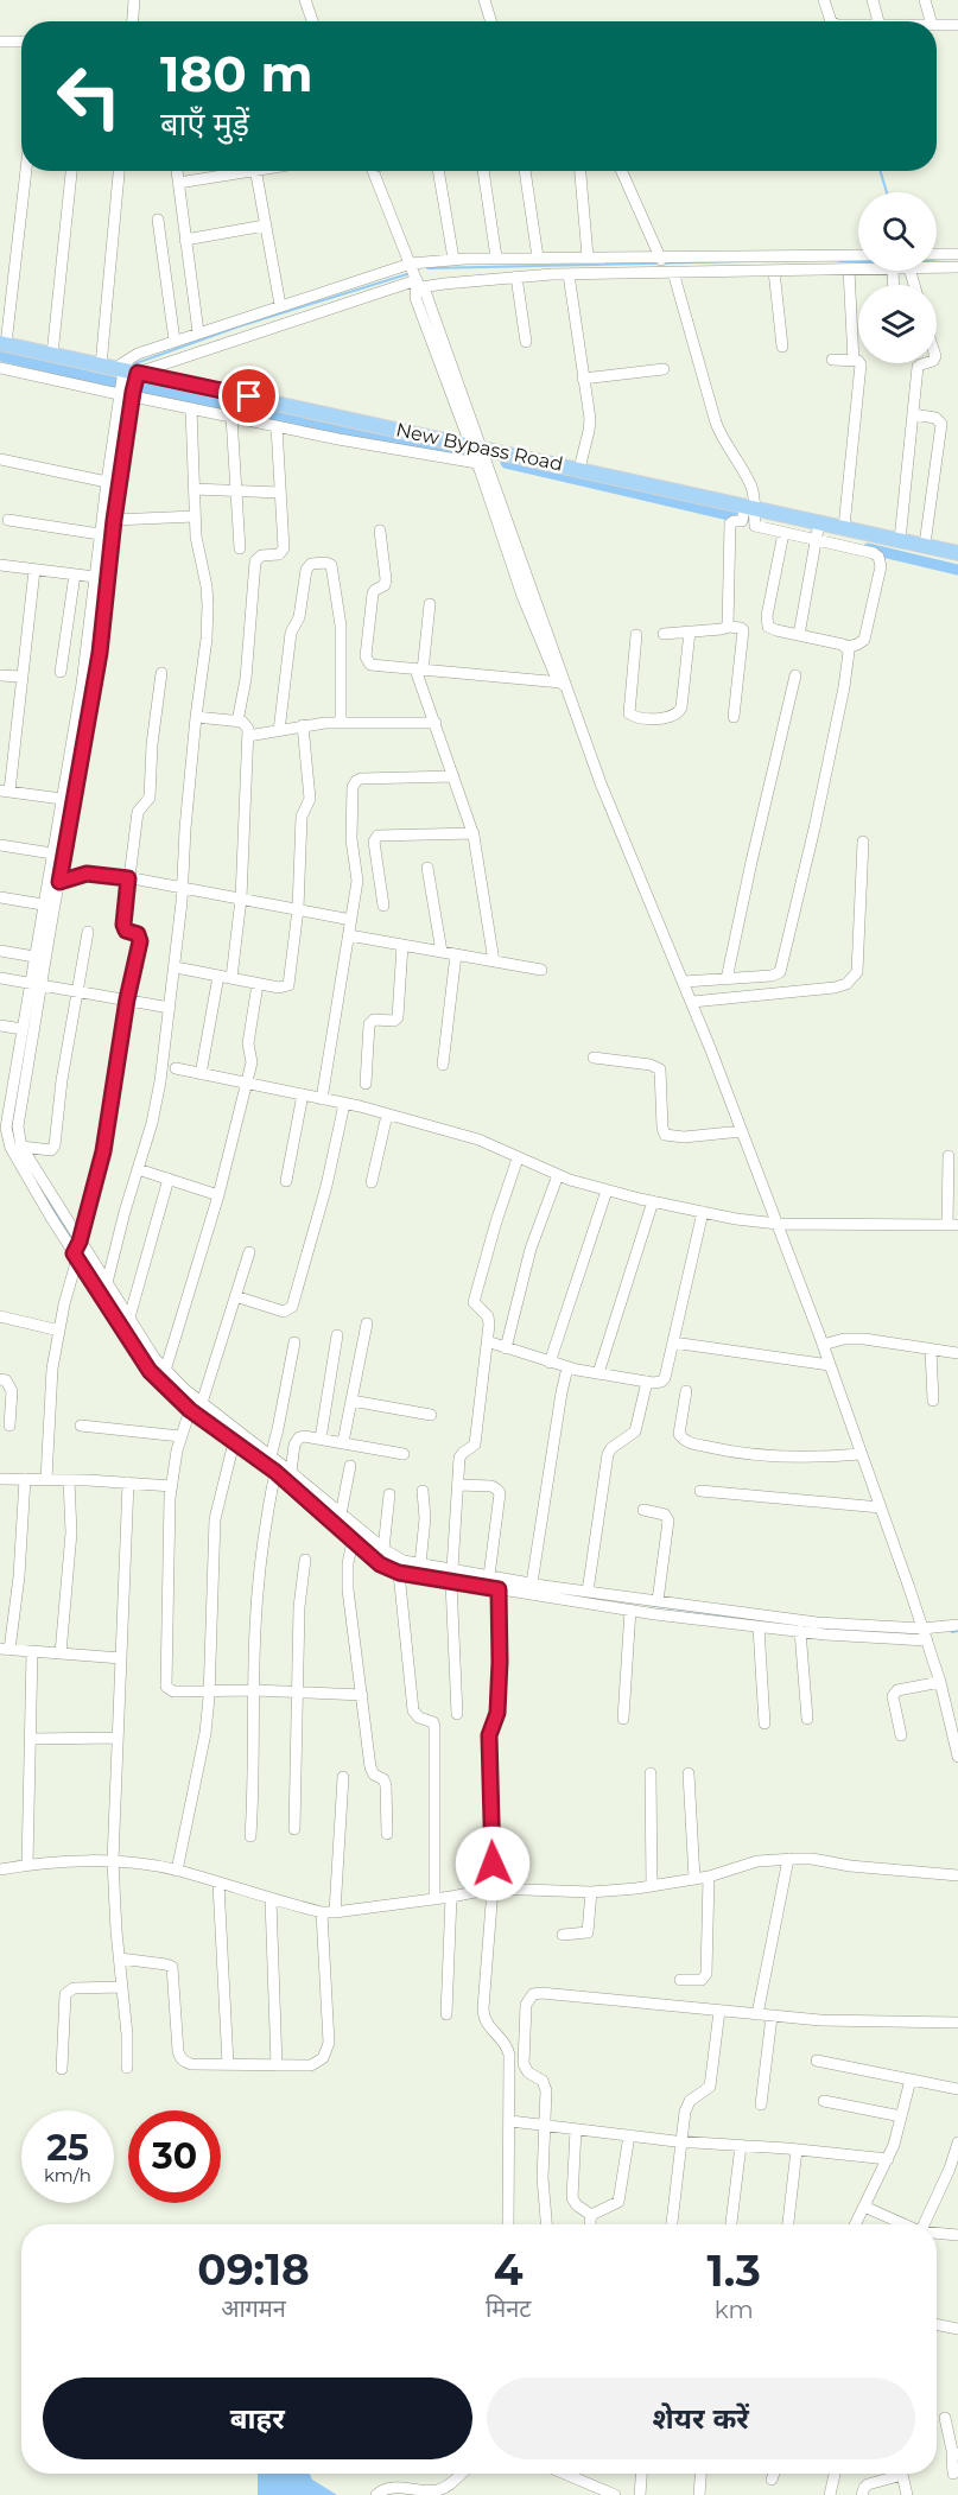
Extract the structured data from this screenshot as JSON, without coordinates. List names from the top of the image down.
{
  "streets": {
    "main road": ["New Bypass Road"]
  },
  "page": {
    "turn": ["180 m", "बाएँ मुड़ें"],
    "speed": "25 km/h",
    "limit": "30",
    "eta": [
      "09:18",
      "आगमन",
      "4",
      "मिनट",
      "1.3",
      "km"
    ],
    "buttons": ["बाहर", "शेयर करें"]
  }
}
